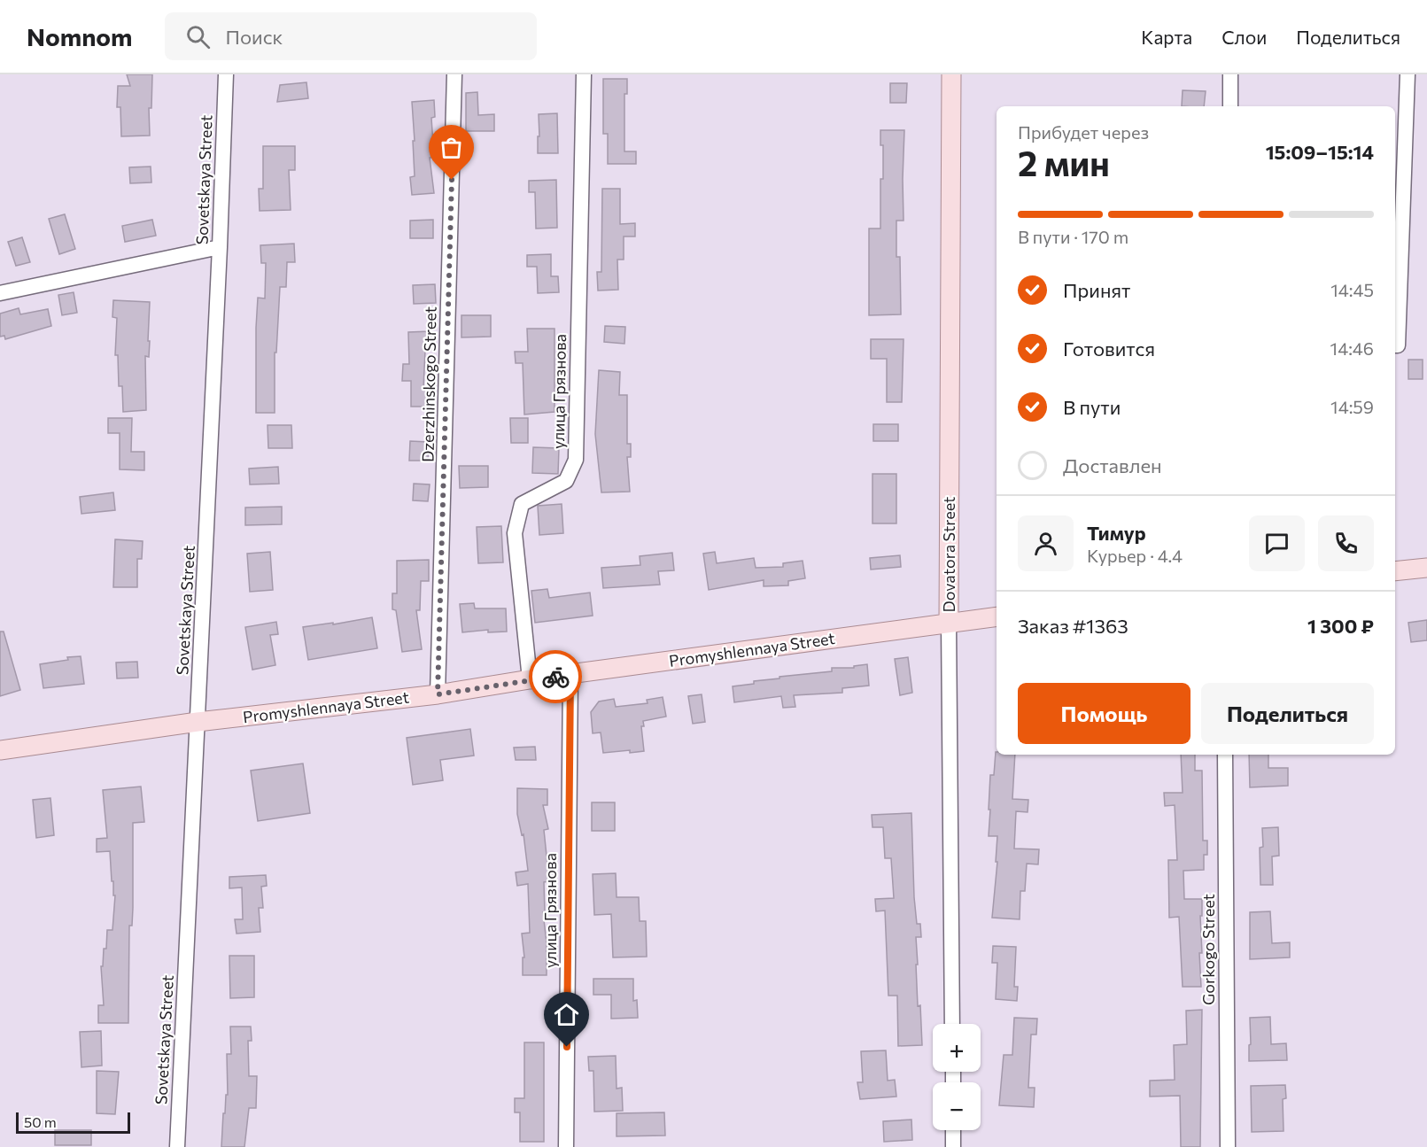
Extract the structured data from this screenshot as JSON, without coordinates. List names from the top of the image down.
{
  "streets": {
    "main road": ["Dovatora Street", "Promyshlennaya Street"],
    "street": [
      "Sovetskaya Street",
      "Dzerzhinskogo Street",
      "улица Грязнова",
      "Gorkogo Street"
    ]
  },
  "crossings": [
    ["Sovetskaya Street", "Promyshlennaya Street"],
    ["Dzerzhinskogo Street", "Promyshlennaya Street"],
    ["улица Грязнова", "Promyshlennaya Street"],
    ["Dovatora Street", "Promyshlennaya Street"]
  ],
  "scale_bar": "50 m",
  "page": {
    "header": "Nomnom",
    "search": "Поиск",
    "nav": ["Карта", "Слои", "Поделиться"],
    "heading": ["2 мин", "Прибудет через", "15:09–15:14"],
    "panel": [
      "Тимур",
      "Курьер · 4.4",
      "Заказ #1363",
      "1 300 ₽"
    ],
    "bar": "В пути · 170 m",
    "list": [
      ["Принят", "14:45"],
      ["Готовится", "14:46"],
      ["В пути", "14:59"],
      "Доставлен"
    ],
    "buttons": ["Помощь", "Поделиться"],
    "map_buttons": ["+", "−"],
    "scale": "50 m"
  }
}
